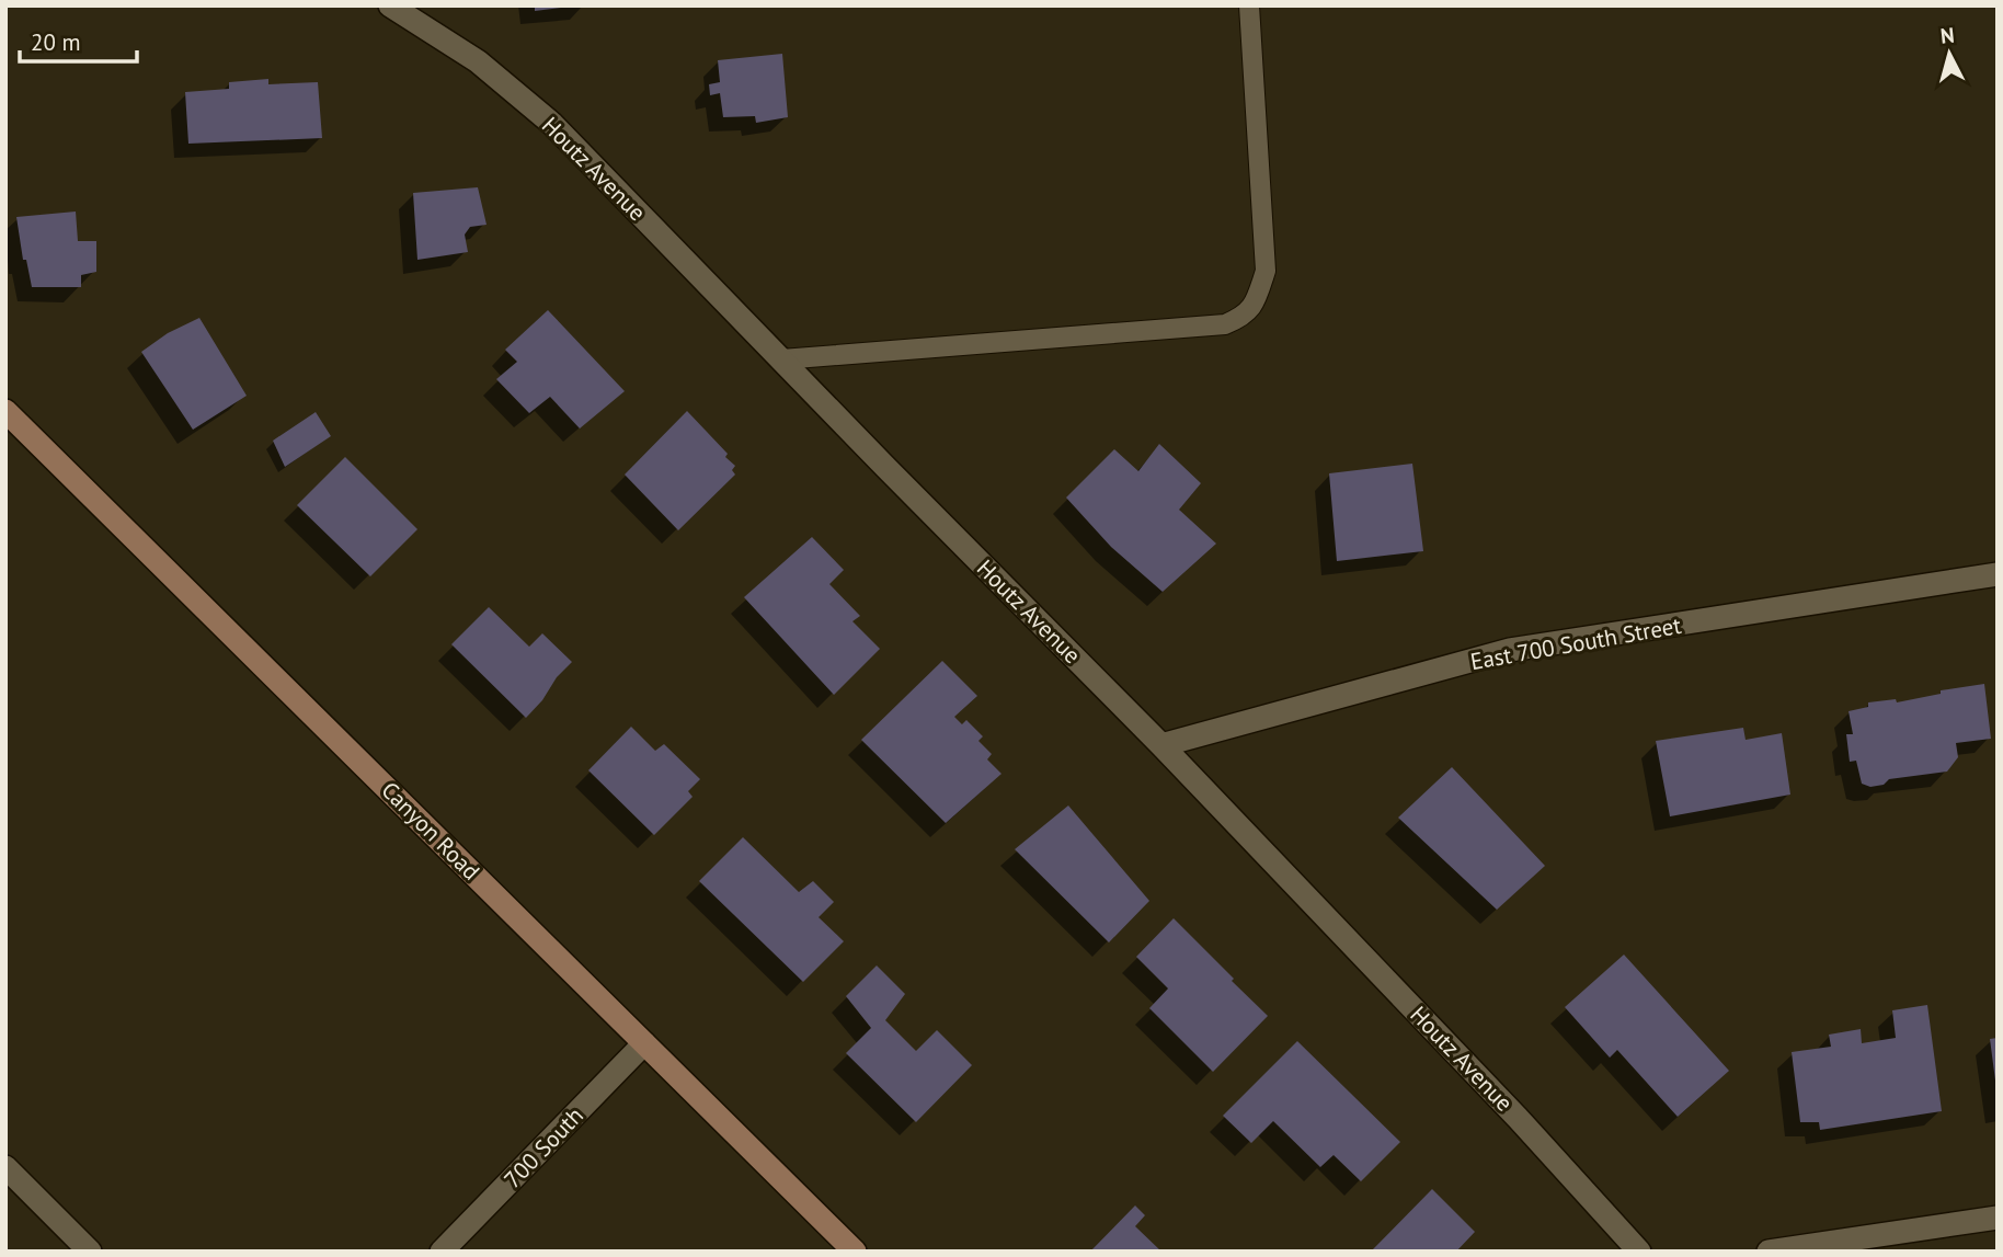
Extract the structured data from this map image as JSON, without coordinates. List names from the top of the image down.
{
  "streets": {
    "main road": ["Canyon Road"],
    "street": ["Houtz Avenue", "East 700 South Street", "700 South"]
  },
  "crossings": [
    ["Houtz Avenue", "East 700 South Street"],
    ["Canyon Road", "700 South"]
  ],
  "scale_bar": "20 m",
  "north": "top"
}
